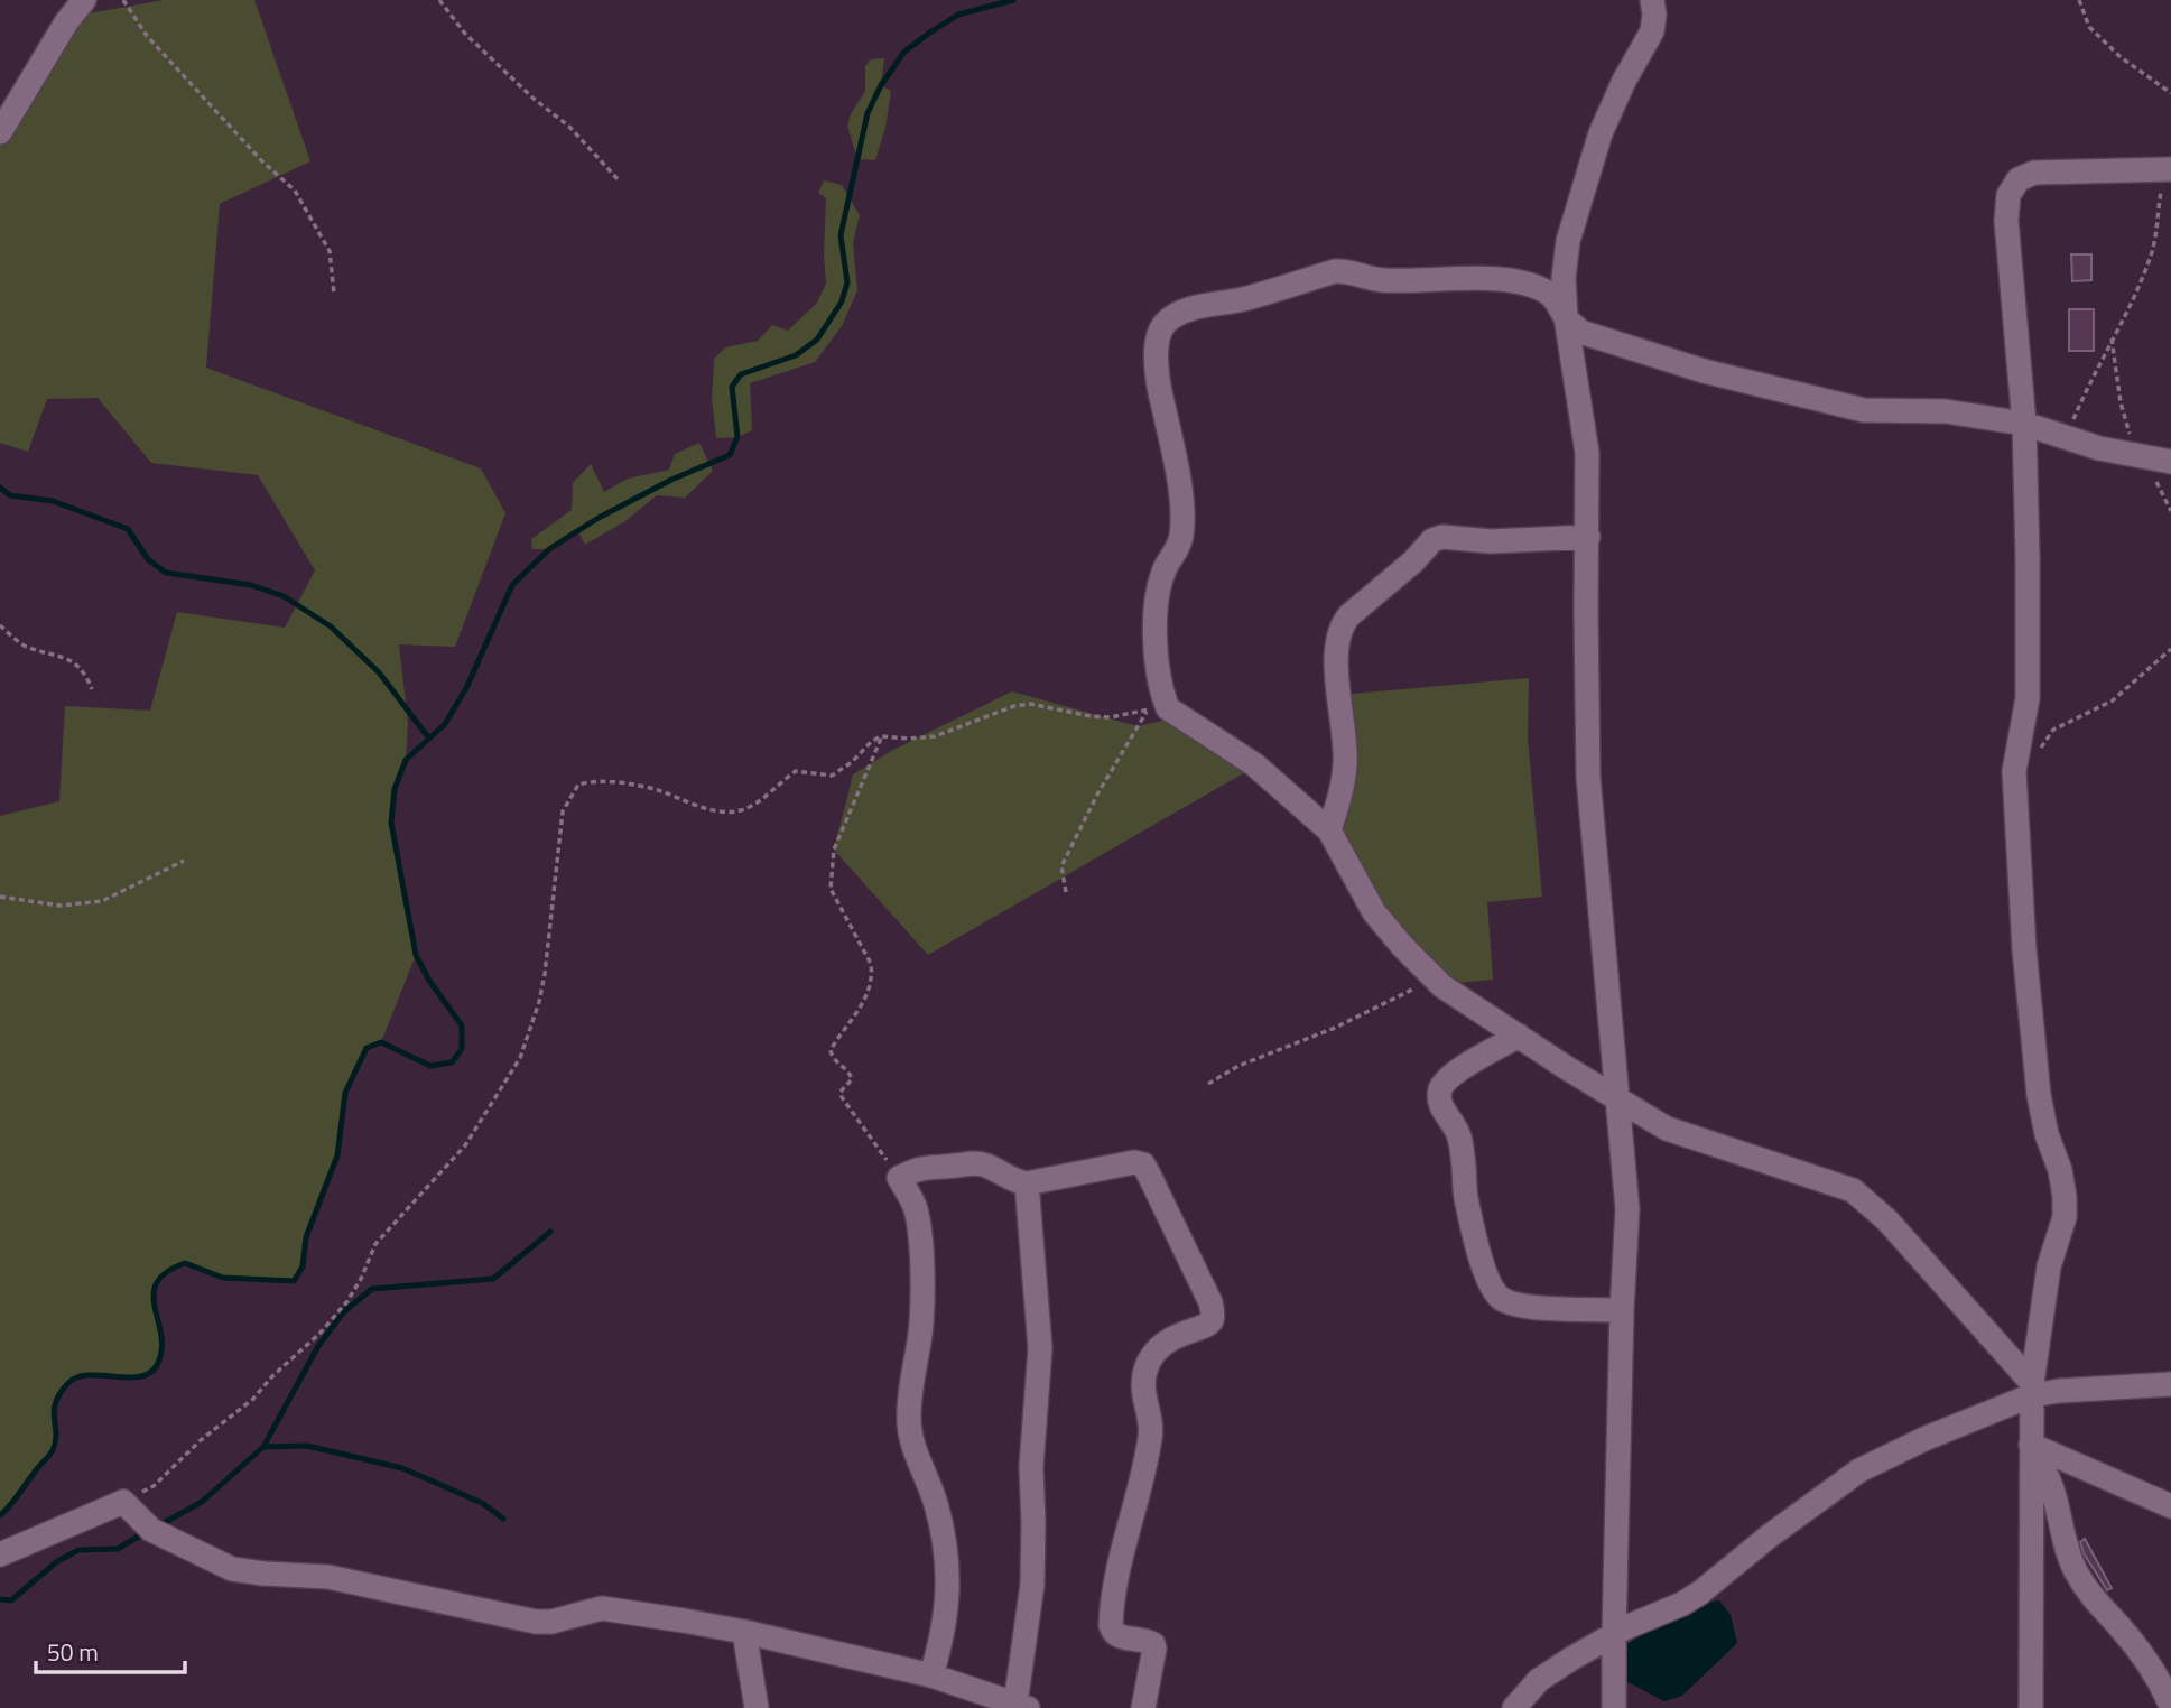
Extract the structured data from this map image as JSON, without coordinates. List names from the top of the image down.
{
  "scale_bar": "50 m"
}
